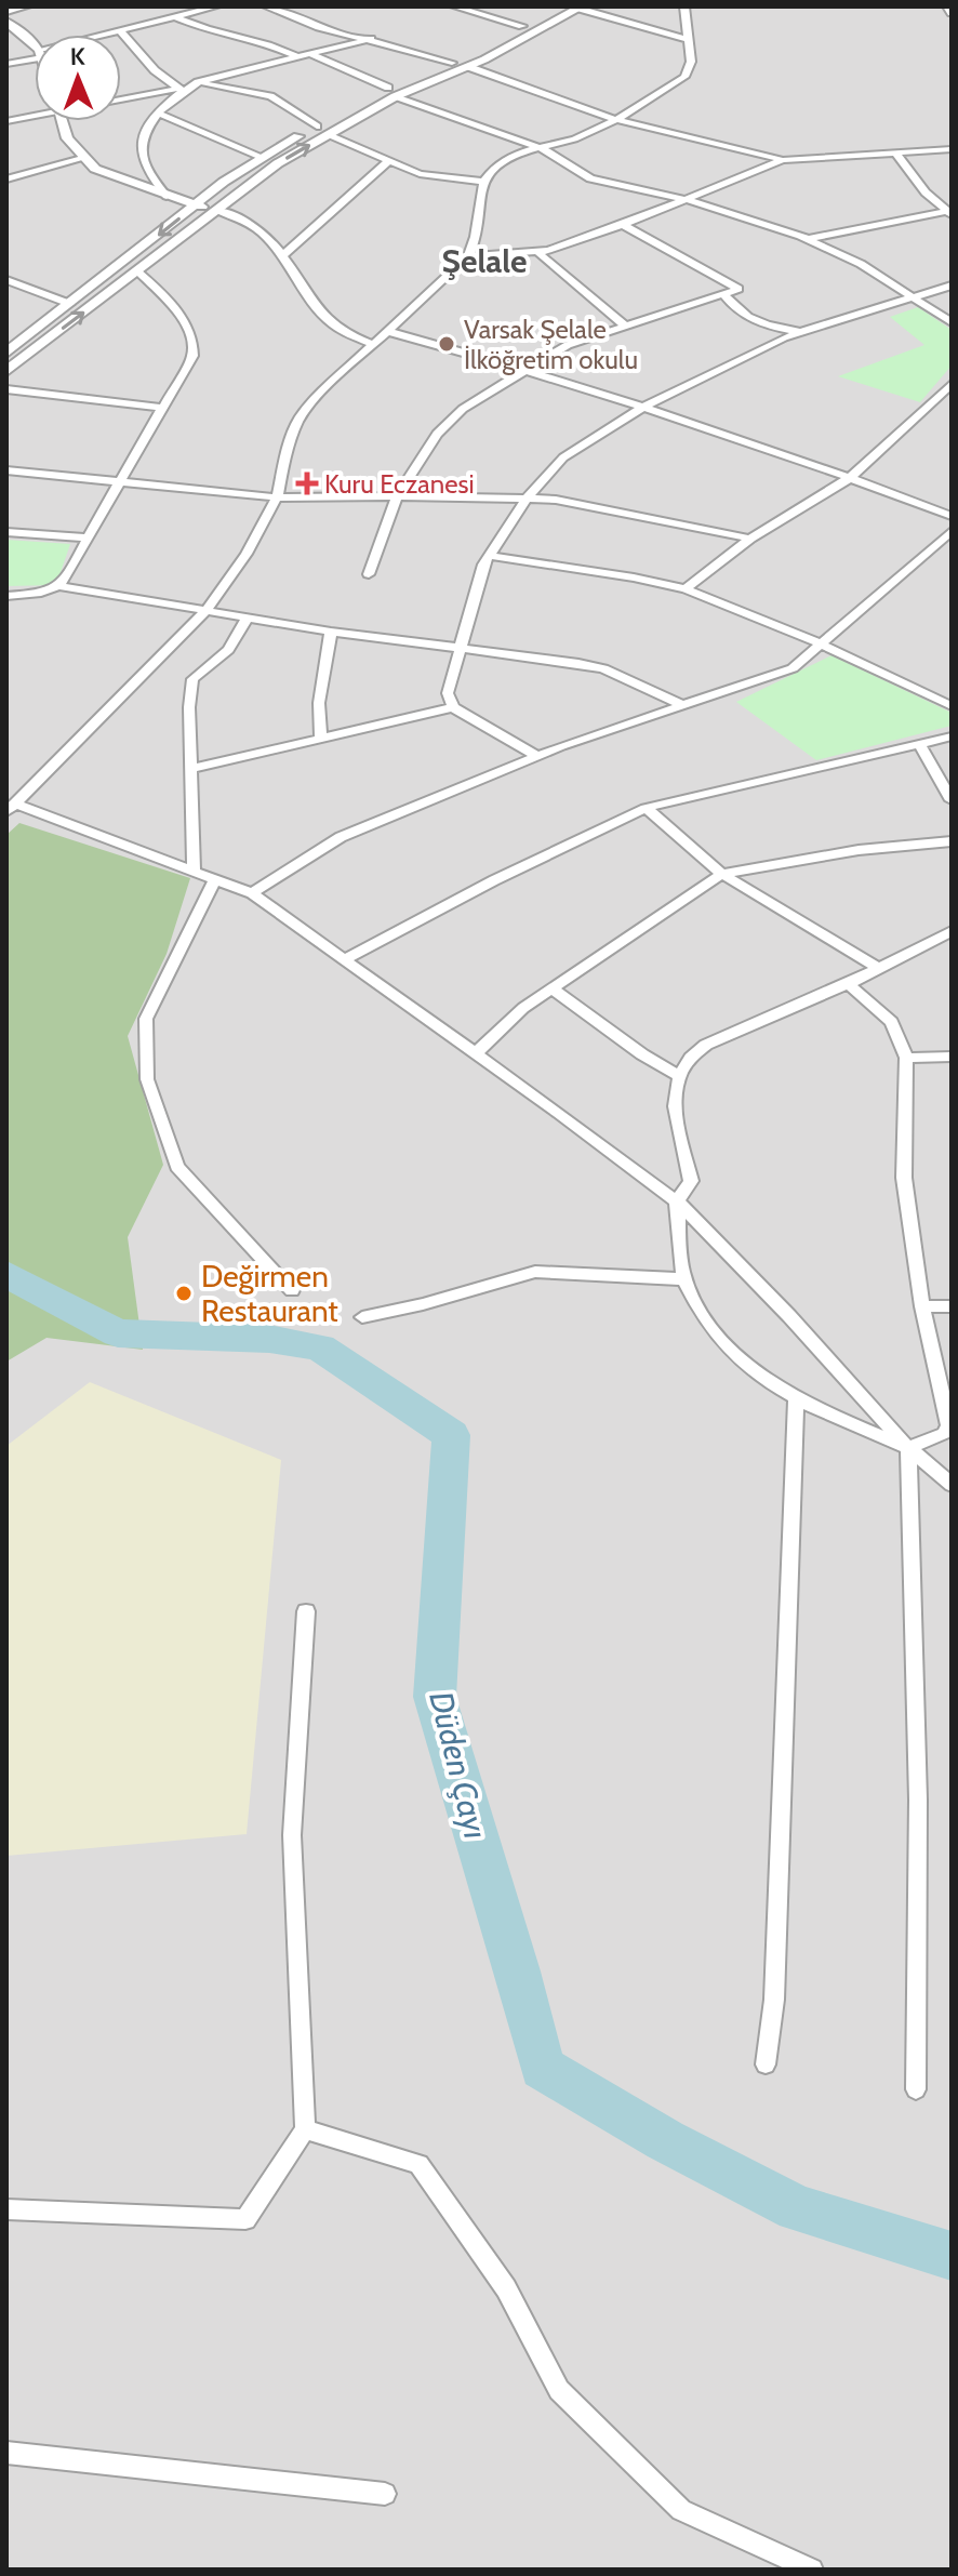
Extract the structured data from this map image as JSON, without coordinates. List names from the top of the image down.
{
  "districts": ["Şelale"],
  "water": ["Düden Çayı"],
  "places": {
    "other": ["Varsak Şelale İlköğretim okulu", "Değirmen Restaurant"],
    "health": ["Kuru Eczanesi"]
  },
  "north": "top"
}
